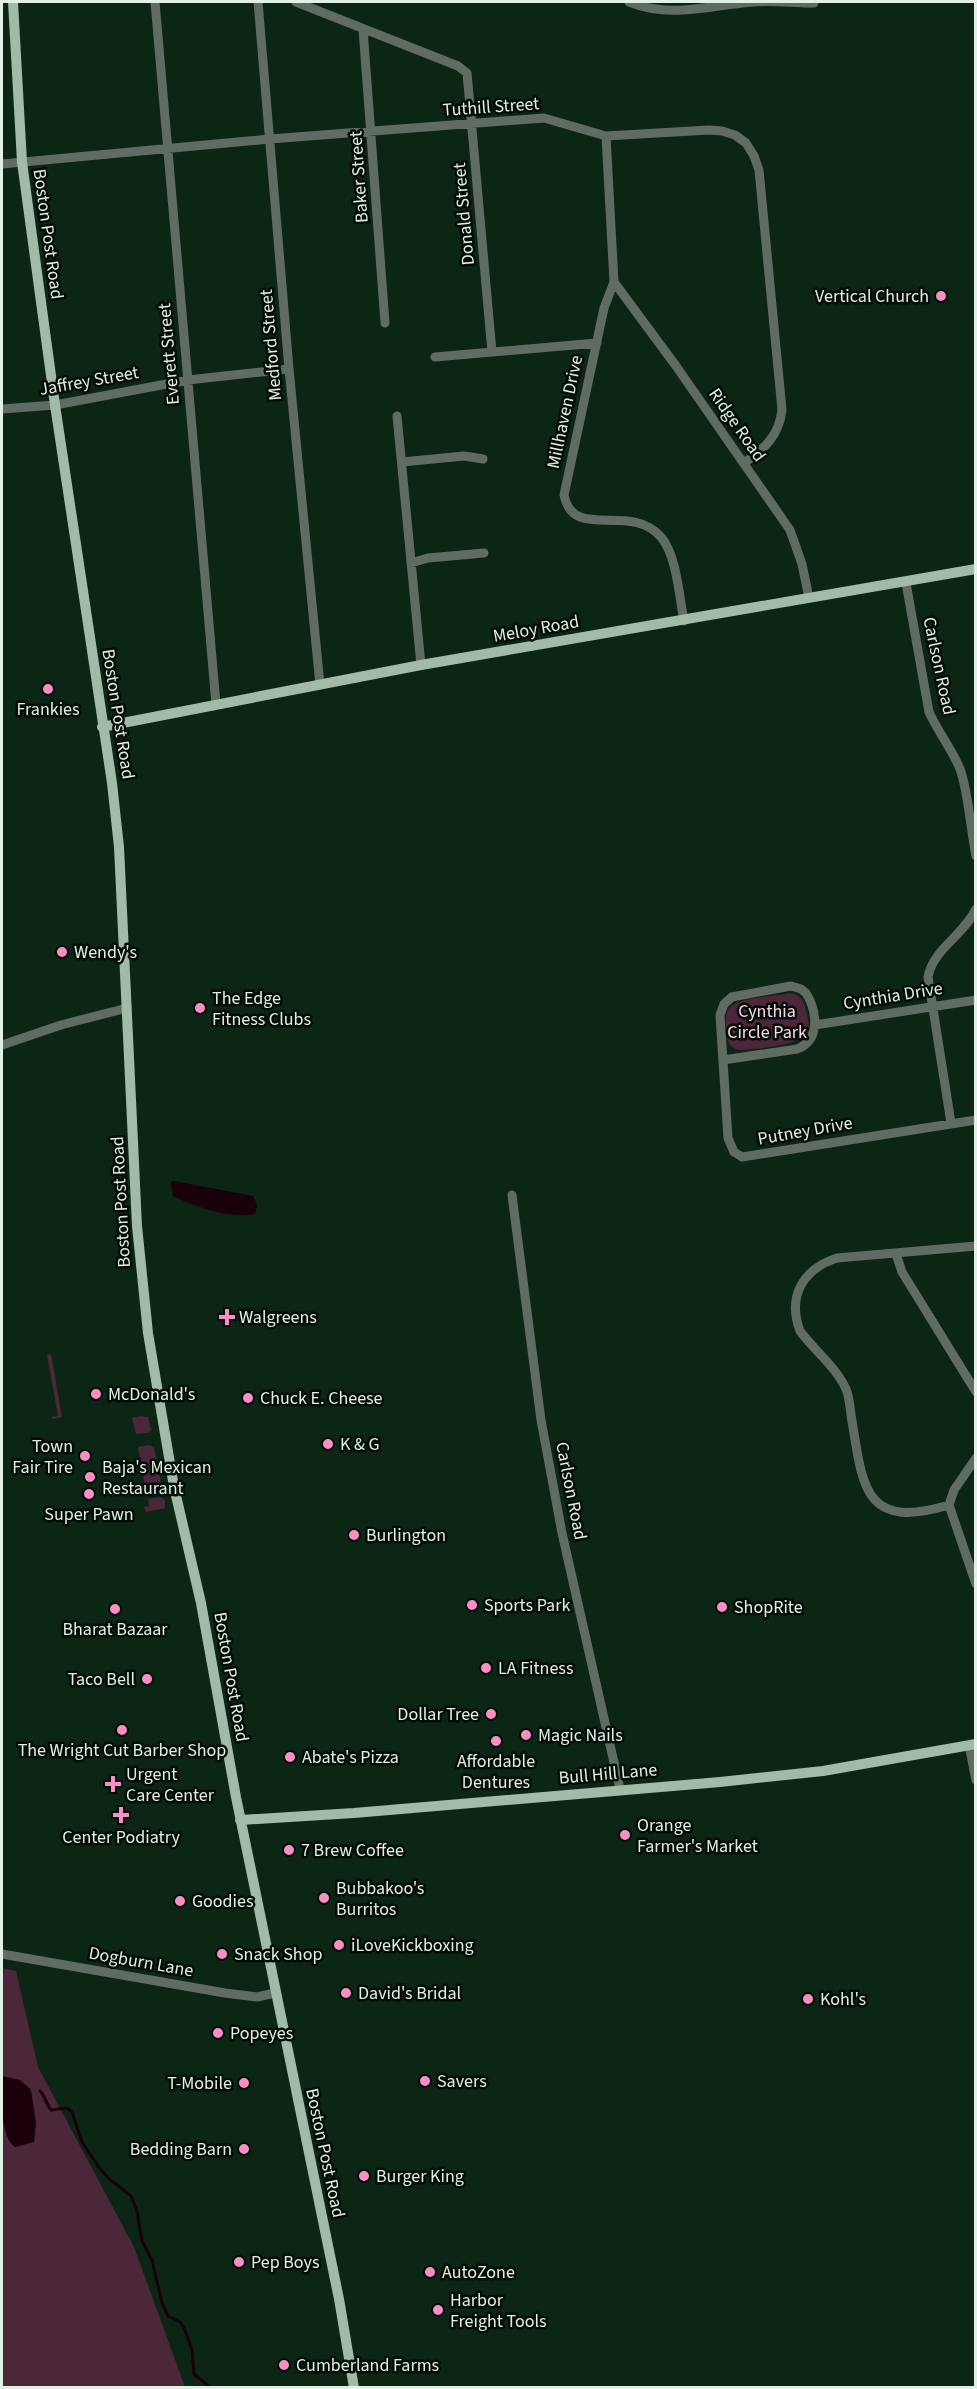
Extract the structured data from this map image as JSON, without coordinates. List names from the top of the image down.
{
  "streets": {
    "main road": ["Boston Post Road", "Meloy Road", "Bull Hill Lane"],
    "street": [
      "Tuthill Street",
      "Baker Street",
      "Donald Street",
      "Medford Street",
      "Everett Street",
      "Jaffrey Street",
      "Millhaven Drive",
      "Ridge Road",
      "Carlson Road",
      "Cynthia Drive",
      "Putney Drive",
      "Dogburn Lane"
    ]
  },
  "crossings": [
    ["Tuthill Street", "Baker Street"],
    ["Tuthill Street", "Donald Street"],
    ["Tuthill Street", "Boston Post Road"],
    ["Tuthill Street", "Medford Street"],
    ["Tuthill Street", "Everett Street"],
    ["Tuthill Street", "Millhaven Drive"],
    ["Tuthill Street", "Ridge Road"],
    ["Baker Street", "Donald Street"],
    ["Boston Post Road", "Jaffrey Street"],
    ["Boston Post Road", "Meloy Road"],
    ["Boston Post Road", "Bull Hill Lane"],
    ["Boston Post Road", "Dogburn Lane"],
    ["Medford Street", "Jaffrey Street"],
    ["Medford Street", "Meloy Road"],
    ["Everett Street", "Jaffrey Street"],
    ["Everett Street", "Meloy Road"],
    ["Millhaven Drive", "Ridge Road"],
    ["Millhaven Drive", "Meloy Road"],
    ["Ridge Road", "Meloy Road"],
    ["Meloy Road", "Carlson Road"],
    ["Carlson Road", "Bull Hill Lane"]
  ],
  "parks": ["Cynthia Circle Park"],
  "places": {
    "other": [
      "Vertical Church",
      "Frankies",
      "Wendy's",
      "The Edge Fitness Clubs",
      "McDonald's",
      "Chuck E. Cheese",
      "K & G",
      "Town Fair Tire",
      "Baja's Mexican Restaurant",
      "Super Pawn",
      "Burlington",
      "Sports Park",
      "ShopRite",
      "Bharat Bazaar",
      "LA Fitness",
      "Taco Bell",
      "Dollar Tree",
      "The Wright Cut Barber Shop",
      "Magic Nails",
      "Affordable Dentures",
      "Abate's Pizza",
      "Orange Farmer's Market",
      "7 Brew Coffee",
      "Bubbakoo's Burritos",
      "Goodies",
      "iLoveKickboxing",
      "Snack Shop",
      "David's Bridal",
      "Kohl's",
      "Popeyes",
      "Savers",
      "T-Mobile",
      "Bedding Barn",
      "Burger King",
      "Pep Boys",
      "AutoZone",
      "Harbor Freight Tools",
      "Cumberland Farms"
    ],
    "health": ["Walgreens", "Urgent Care Center", "Center Podiatry"]
  }
}
